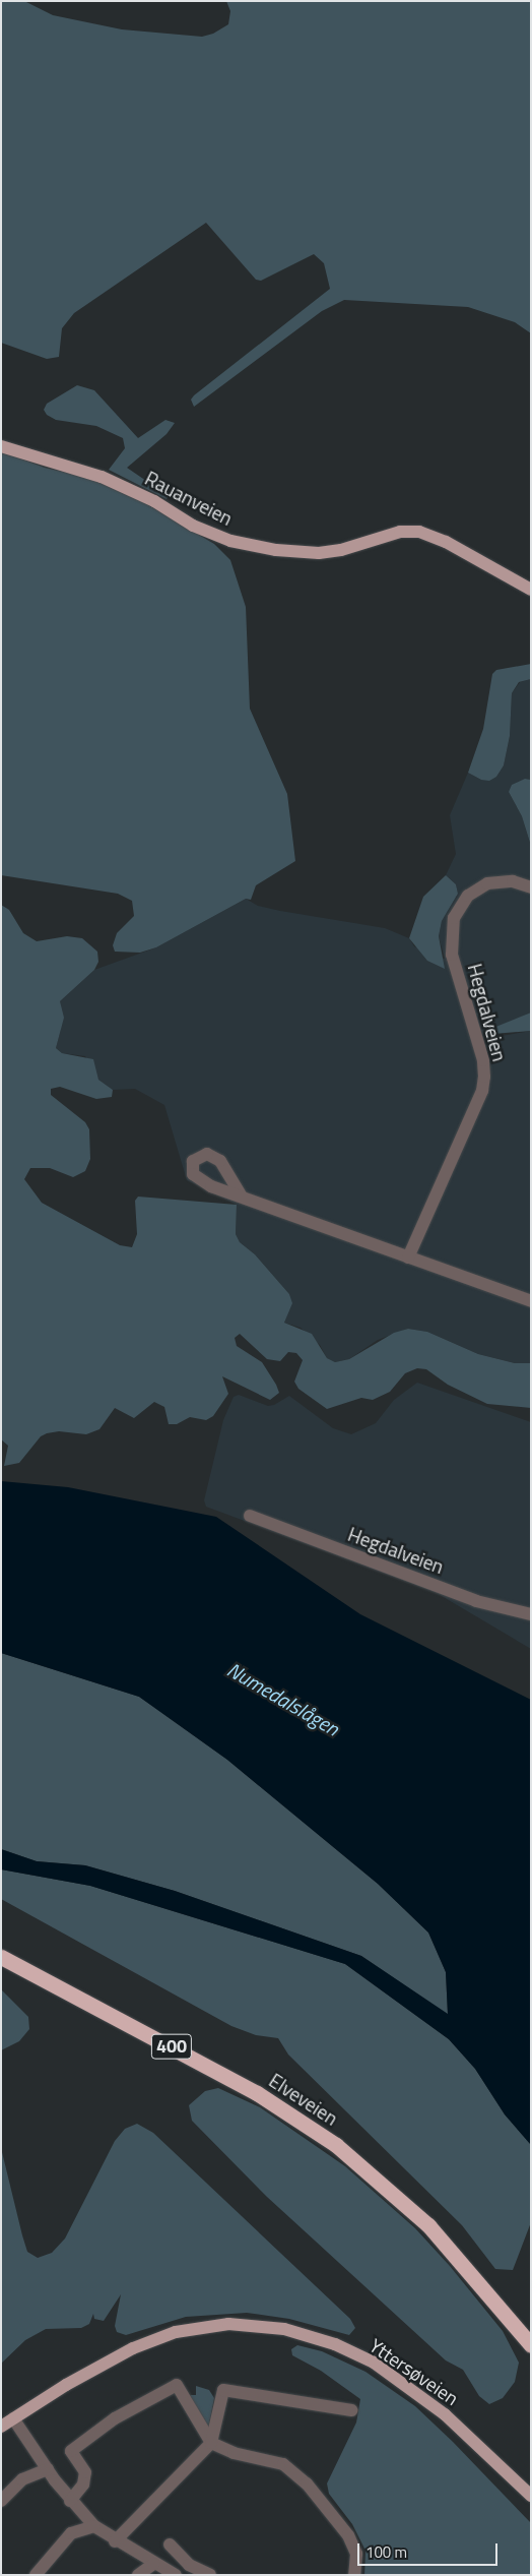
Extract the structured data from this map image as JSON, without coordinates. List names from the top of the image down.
{
  "streets": {
    "highway": ["400", "Elveveien"],
    "main road": ["Rauanveien", "Yttersøveien"],
    "street": ["Hegdalveien"]
  },
  "water": ["Numedalslågen"],
  "scale_bar": "100 m"
}
